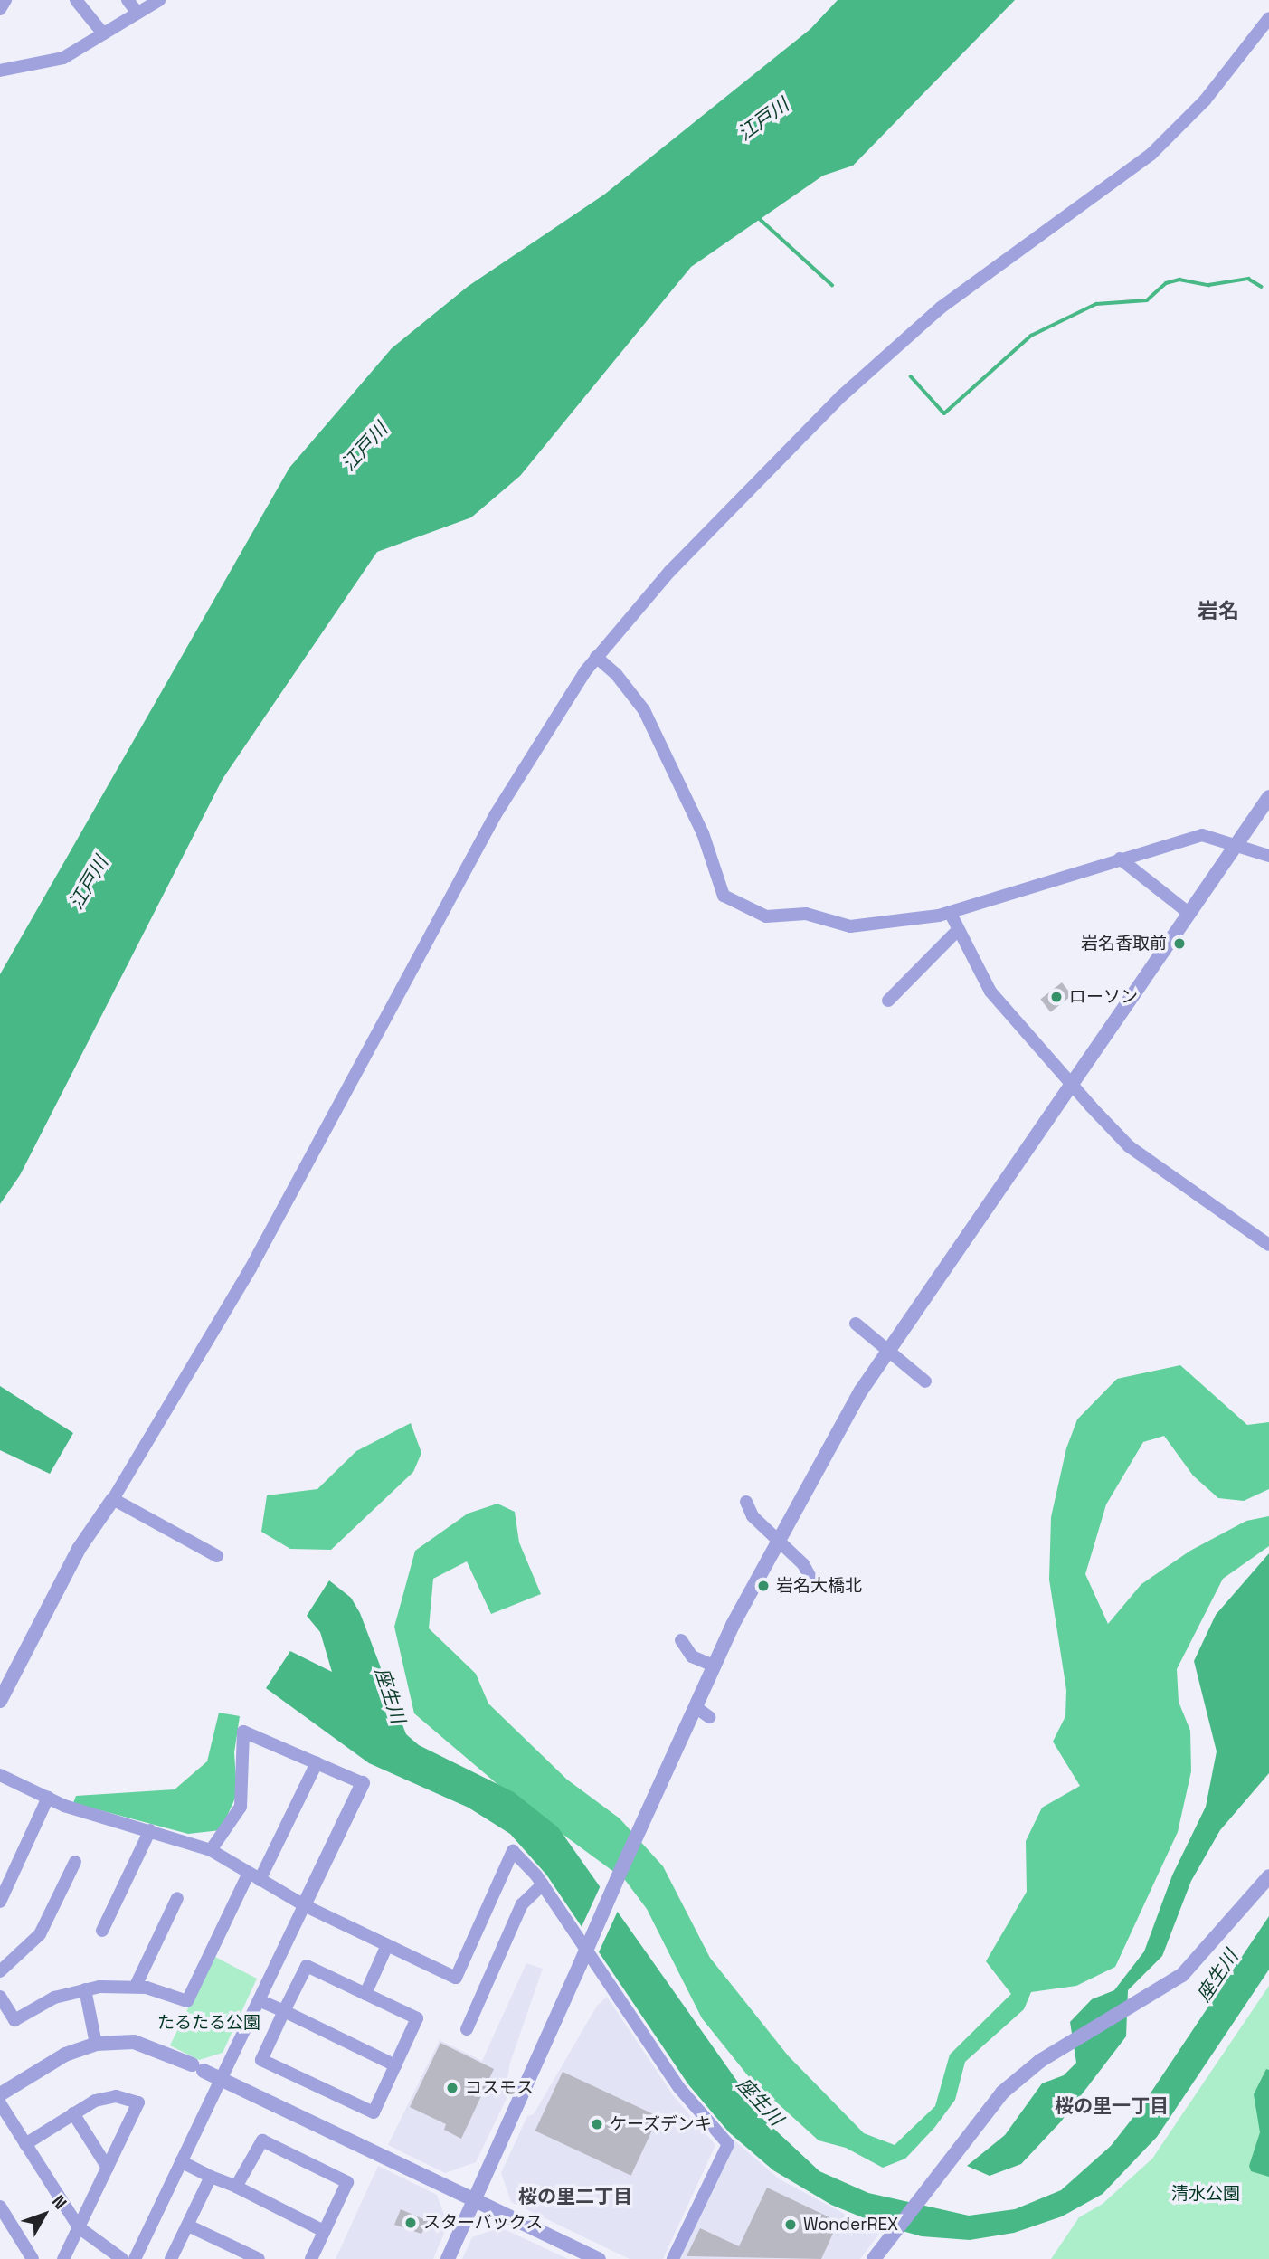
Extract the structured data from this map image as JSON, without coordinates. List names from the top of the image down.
{
  "districts": ["岩名", "桜の里一丁目", "桜の里二丁目"],
  "water": ["江戸川", "座生川"],
  "parks": ["たるたる公園", "清水公園"],
  "places": [
    "岩名香取前",
    "ローソン",
    "岩名大橋北",
    "コスモス",
    "ケーズデンキ",
    "スターバックス",
    "WonderREX"
  ],
  "north": "top right"
}
